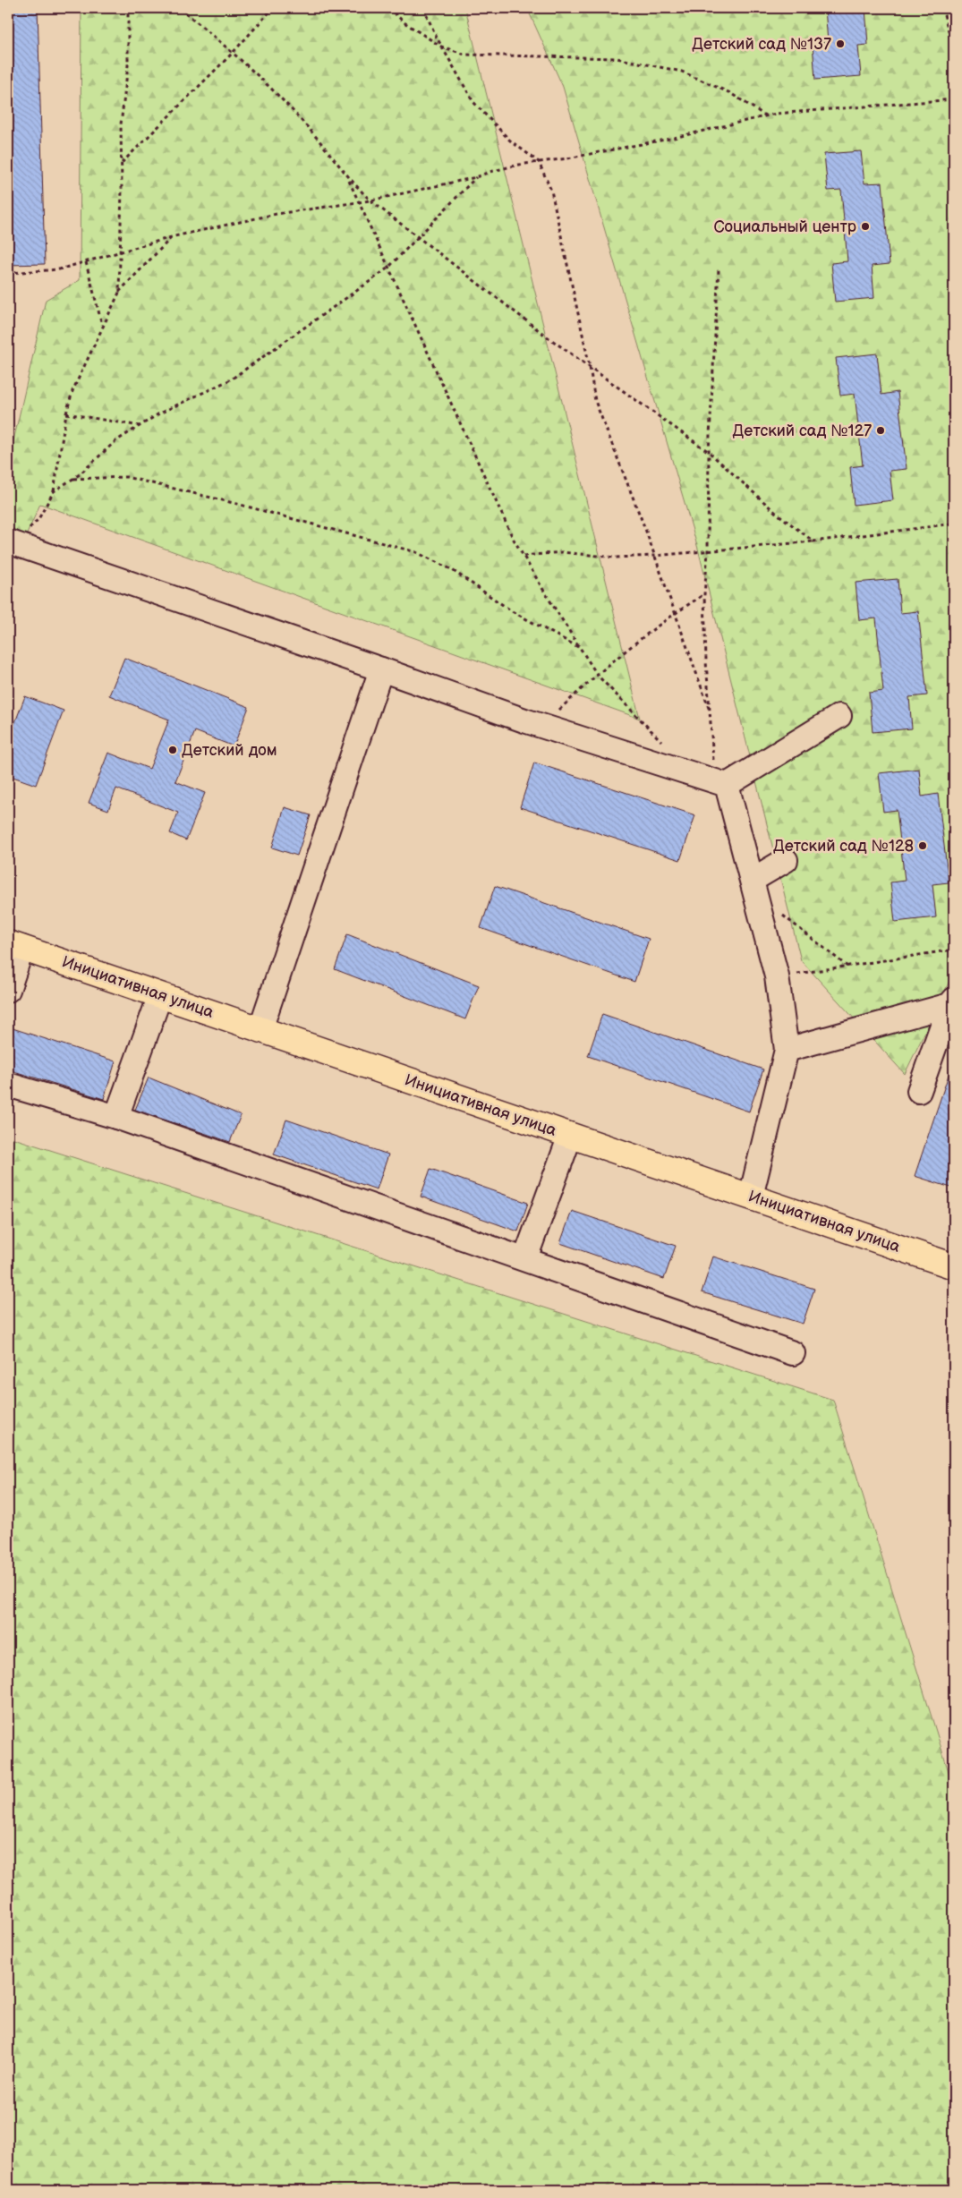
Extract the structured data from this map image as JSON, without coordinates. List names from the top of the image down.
{
  "streets": {
    "main road": ["Инициативная улица"]
  },
  "places": [
    "Детский сад №137",
    "Социальный центр",
    "Детский сад №127",
    "Детский дом",
    "Детский сад №128"
  ]
}
